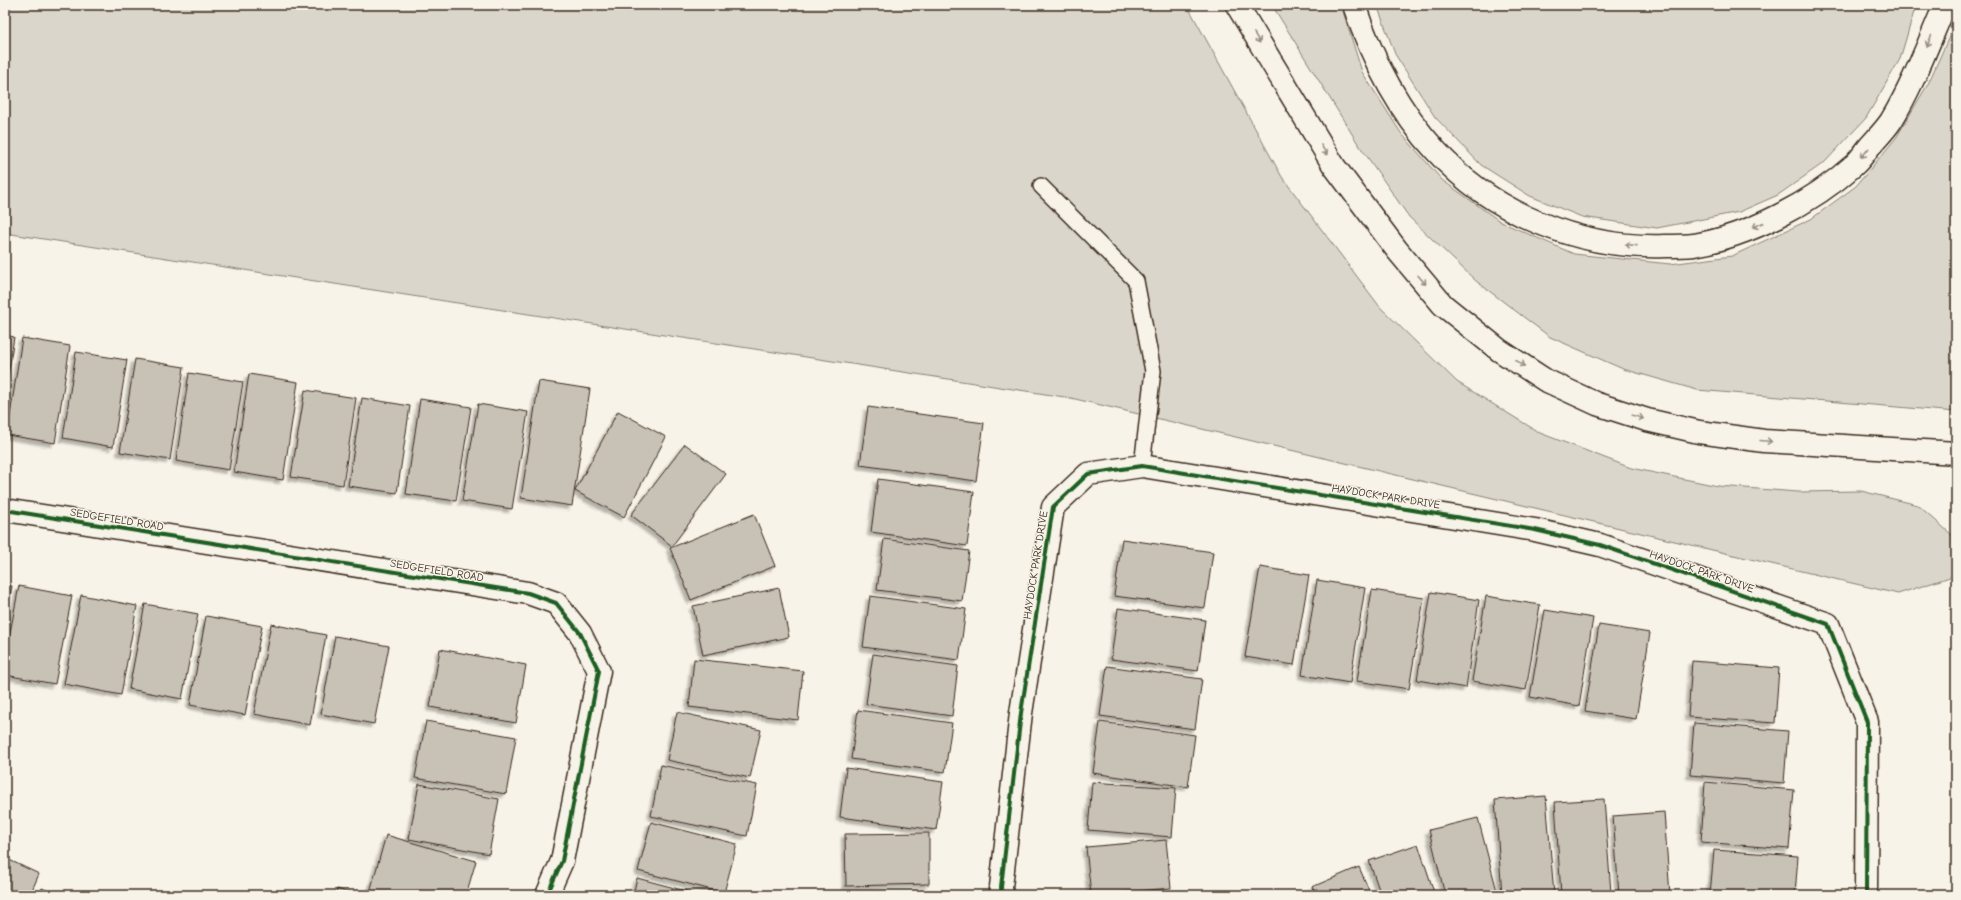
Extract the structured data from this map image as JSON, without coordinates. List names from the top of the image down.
{
  "streets": {
    "main road": ["HAYDOCK PARK DRIVE", "SEDGEFIELD ROAD"]
  }
}
